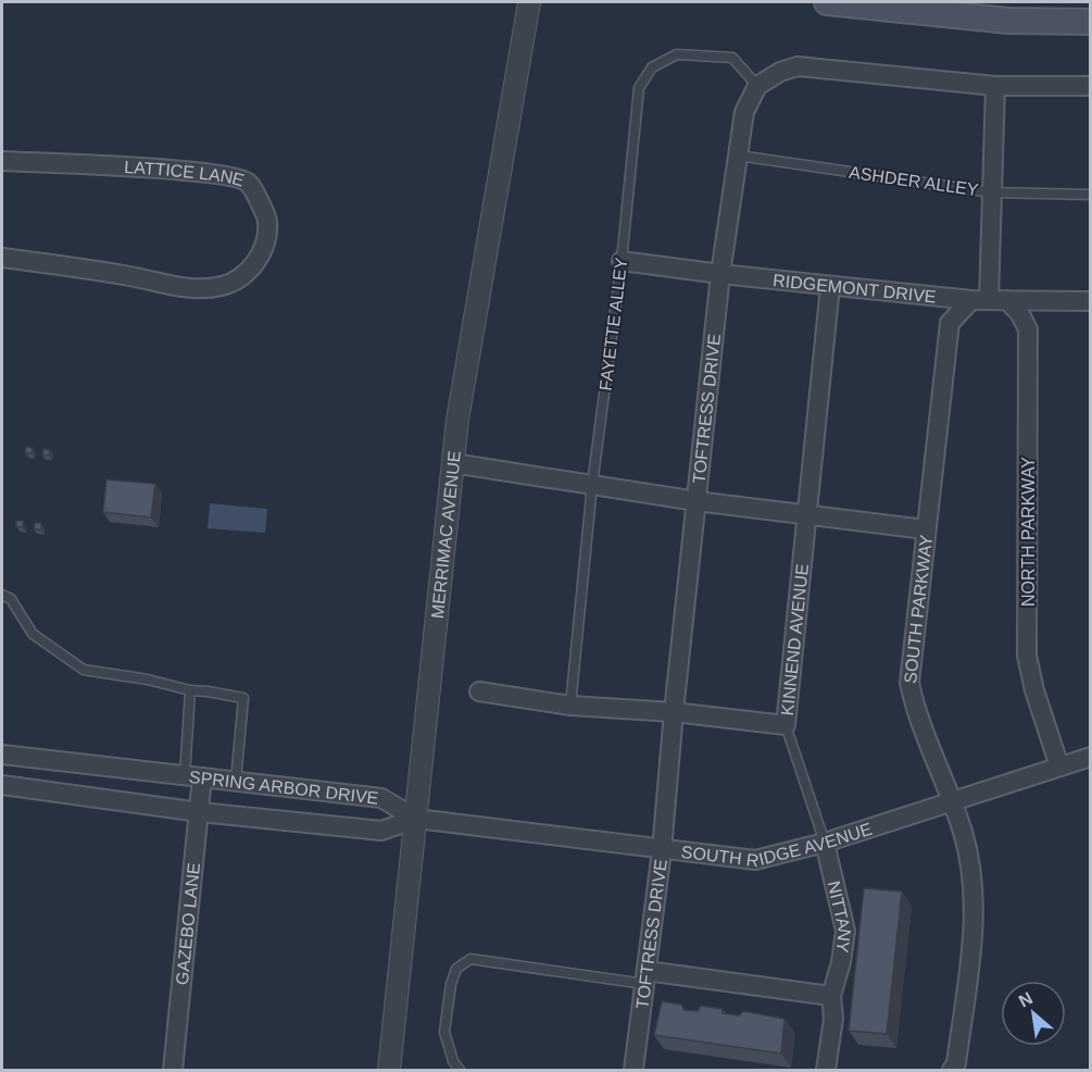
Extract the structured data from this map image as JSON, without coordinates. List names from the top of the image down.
{
  "streets": {
    "street": [
      "LATTICE LANE",
      "RIDGEMONT DRIVE",
      "TOFTRESS DRIVE",
      "NORTH PARKWAY",
      "MERRIMAC AVENUE",
      "SOUTH PARKWAY",
      "KINNEND AVENUE",
      "SPRING ARBOR DRIVE",
      "SOUTH RIDGE AVENUE",
      "NITTANY",
      "GAZEBO LANE"
    ],
    "lane": ["ASHDER ALLEY", "FAYETTE ALLEY"]
  },
  "crossings": [
    ["ASHDER ALLEY", "TOFTRESS DRIVE"],
    ["RIDGEMONT DRIVE", "FAYETTE ALLEY"],
    ["RIDGEMONT DRIVE", "TOFTRESS DRIVE"],
    ["RIDGEMONT DRIVE", "NORTH PARKWAY"],
    ["RIDGEMONT DRIVE", "SOUTH PARKWAY"],
    ["RIDGEMONT DRIVE", "KINNEND AVENUE"],
    ["FAYETTE ALLEY", "TOFTRESS DRIVE"],
    ["FAYETTE ALLEY", "KINNEND AVENUE"],
    ["TOFTRESS DRIVE", "KINNEND AVENUE"],
    ["TOFTRESS DRIVE", "SOUTH RIDGE AVENUE"],
    ["NORTH PARKWAY", "SOUTH RIDGE AVENUE"],
    ["MERRIMAC AVENUE", "SPRING ARBOR DRIVE"],
    ["MERRIMAC AVENUE", "SOUTH RIDGE AVENUE"],
    ["SOUTH PARKWAY", "SOUTH RIDGE AVENUE"],
    ["SPRING ARBOR DRIVE", "SOUTH RIDGE AVENUE"],
    ["SPRING ARBOR DRIVE", "GAZEBO LANE"],
    ["SOUTH RIDGE AVENUE", "NITTANY"]
  ],
  "north": "top left"
}
